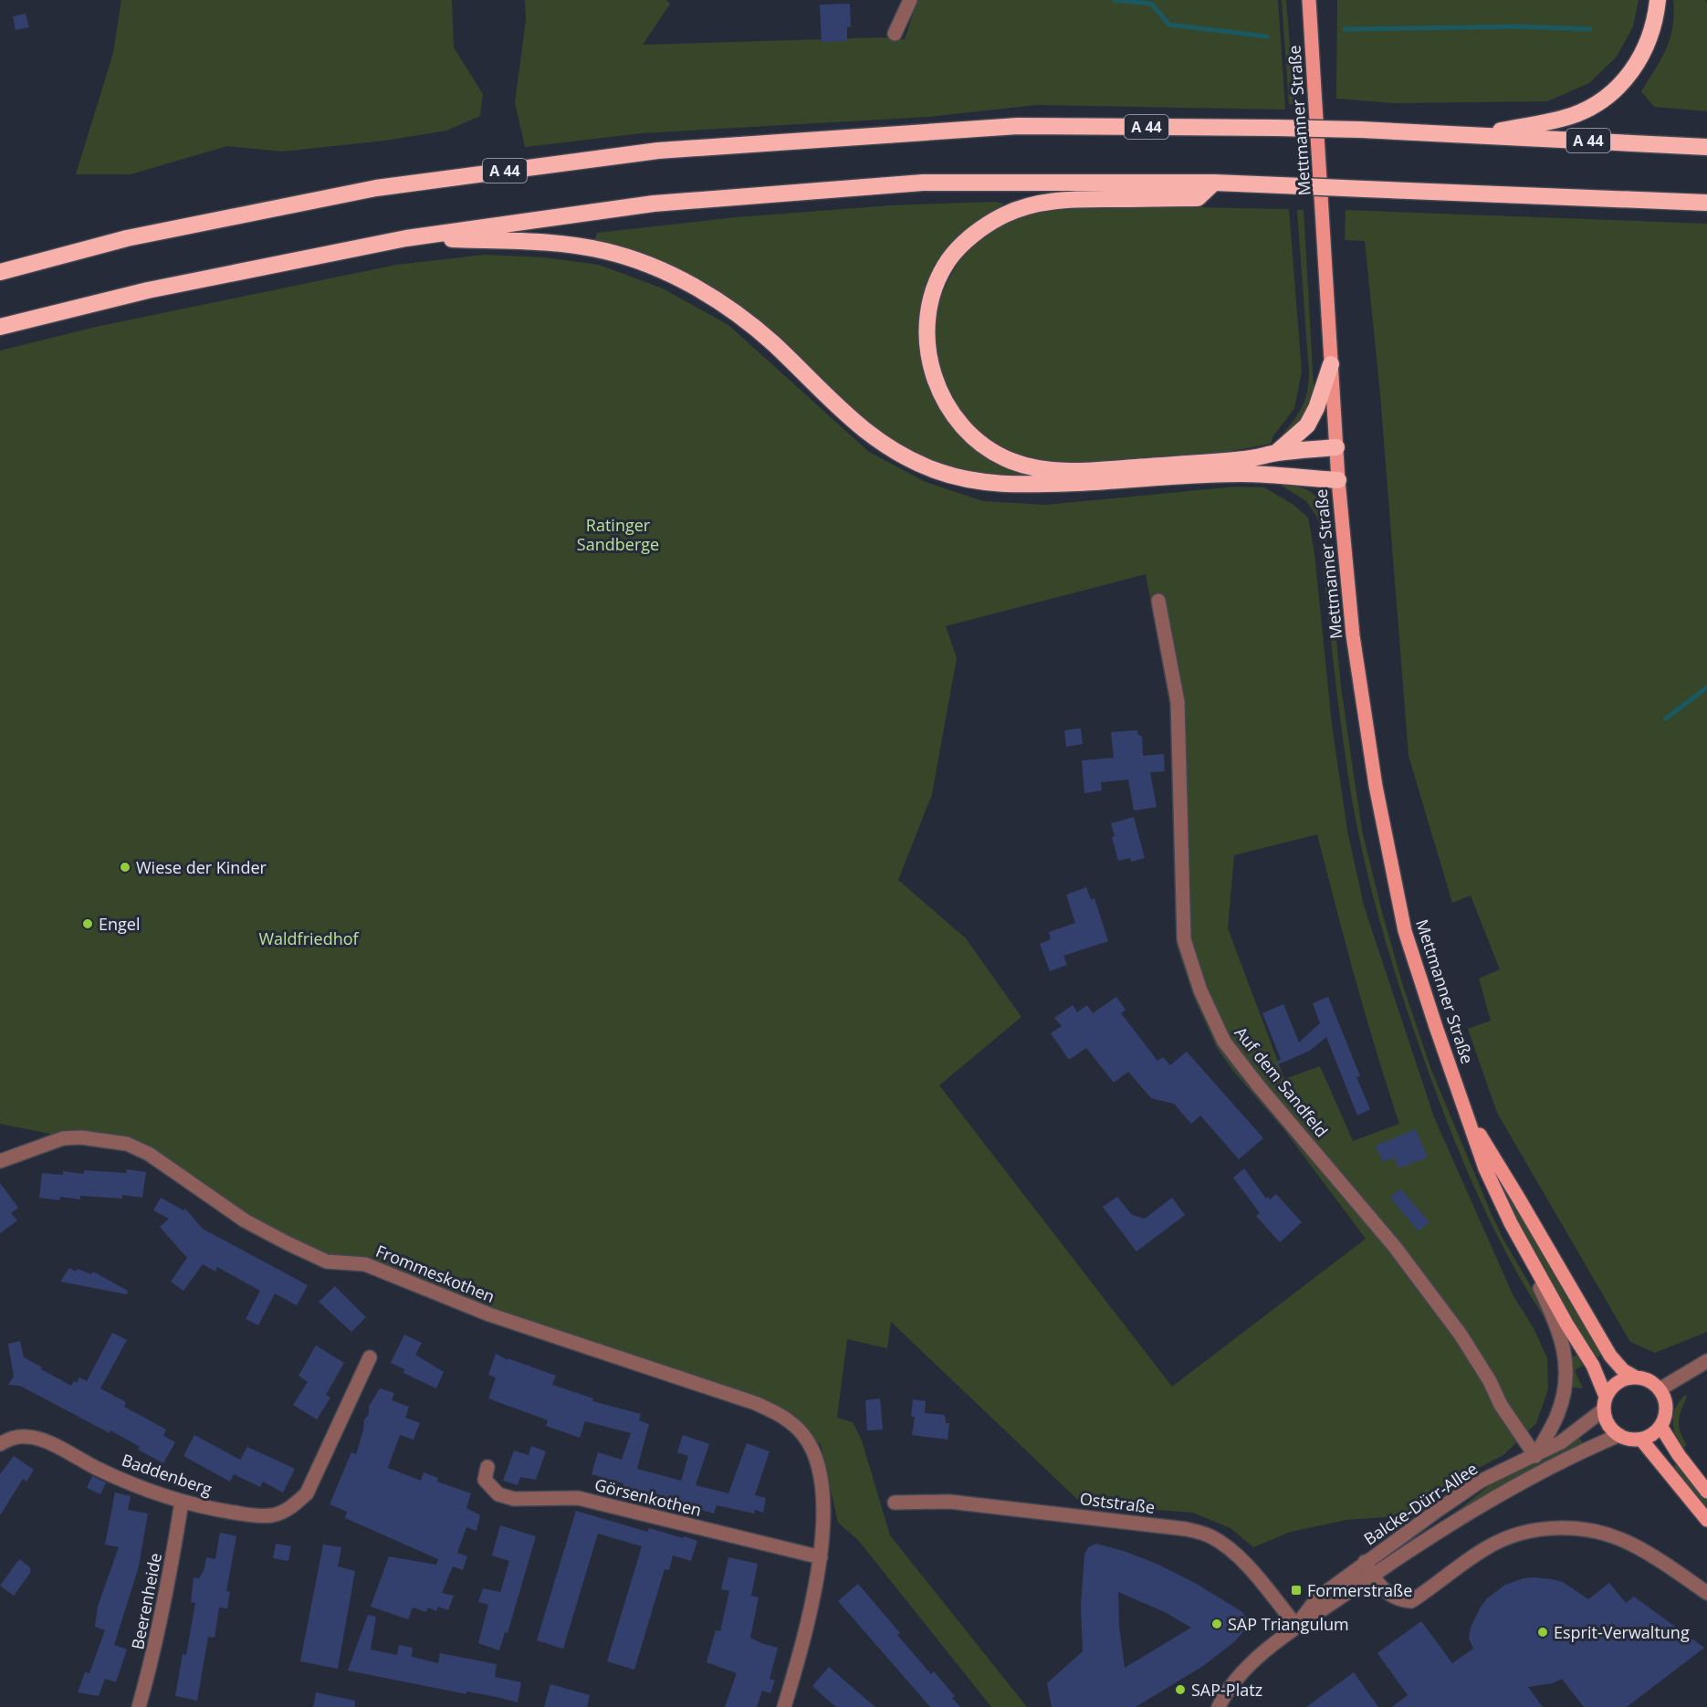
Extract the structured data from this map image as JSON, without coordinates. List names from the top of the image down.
{
  "streets": {
    "highway": ["A 44"],
    "main road": ["Mettmanner Straße"],
    "street": [
      "Auf dem Sandfeld",
      "Frommeskothen",
      "Baddenberg",
      "Görsenkothen",
      "Oststraße",
      "Balcke-Dürr-Allee",
      "Beerenheide"
    ]
  },
  "crossings": [
    ["Mettmanner Straße", "Balcke-Dürr-Allee"],
    ["Auf dem Sandfeld", "Balcke-Dürr-Allee"],
    ["Frommeskothen", "Görsenkothen"],
    ["Baddenberg", "Beerenheide"],
    ["Oststraße", "Balcke-Dürr-Allee"]
  ],
  "parks": ["Ratinger Sandberge", "Waldfriedhof"],
  "places": {
    "other": [
      "Wiese der Kinder",
      "Engel",
      "SAP Triangulum",
      "Esprit-Verwaltung",
      "SAP-Platz"
    ],
    "transit": ["Formerstraße"]
  }
}
